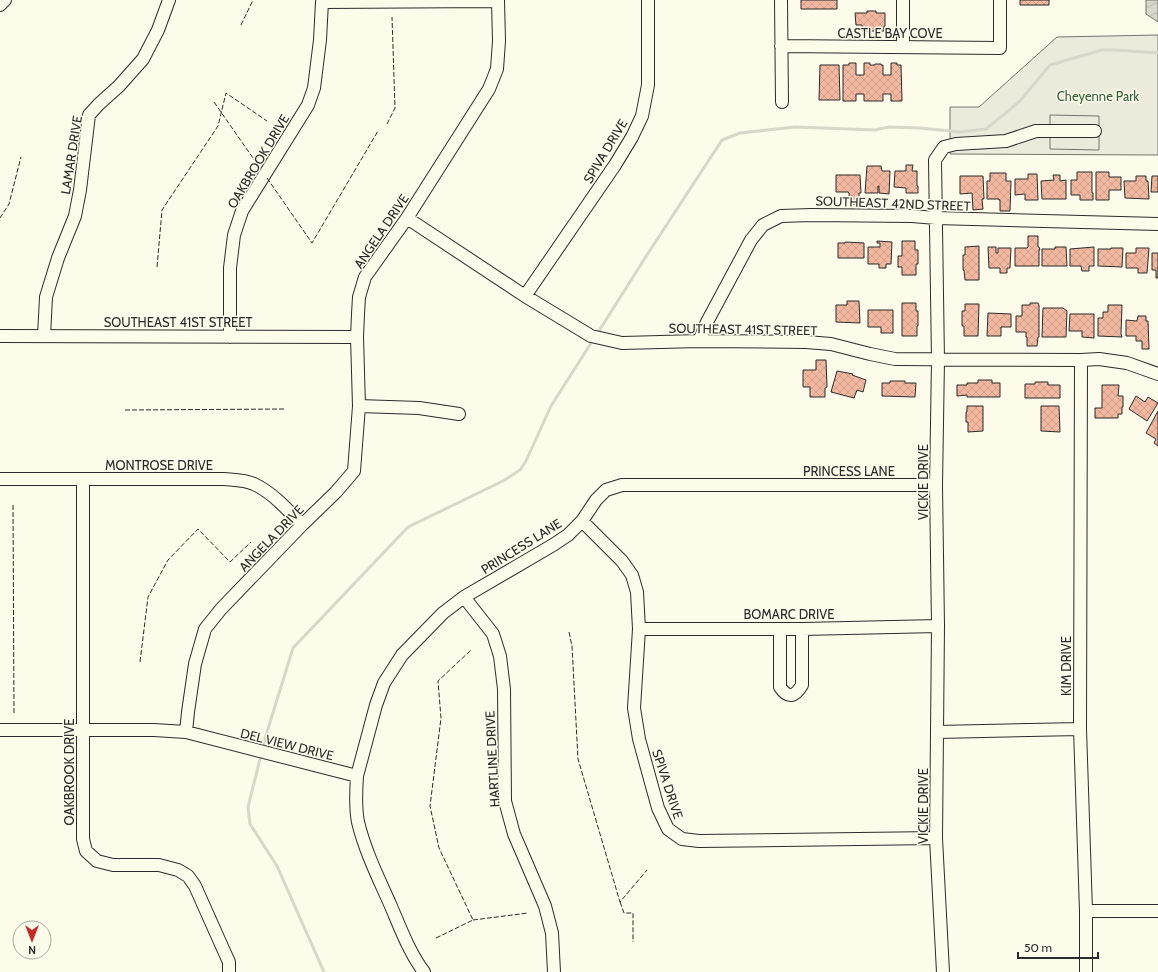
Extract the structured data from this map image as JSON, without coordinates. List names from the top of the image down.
{
  "streets": {
    "street": [
      "CASTLE BAY COVE",
      "SPIVA DRIVE",
      "LAMAR DRIVE",
      "OAKBROOK DRIVE",
      "SOUTHEAST 42ND STREET",
      "ANGELA DRIVE",
      "SOUTHEAST 41ST STREET",
      "MONTROSE DRIVE",
      "PRINCESS LANE",
      "VICKIE DRIVE",
      "BOMARC DRIVE",
      "KIM DRIVE",
      "DEL VIEW DRIVE",
      "HARTLINE DRIVE"
    ]
  },
  "crossings": [
    ["SPIVA DRIVE", "SOUTHEAST 41ST STREET"],
    ["SPIVA DRIVE", "PRINCESS LANE"],
    ["SPIVA DRIVE", "VICKIE DRIVE"],
    ["SPIVA DRIVE", "BOMARC DRIVE"],
    ["LAMAR DRIVE", "SOUTHEAST 41ST STREET"],
    ["OAKBROOK DRIVE", "ANGELA DRIVE"],
    ["OAKBROOK DRIVE", "SOUTHEAST 41ST STREET"],
    ["OAKBROOK DRIVE", "MONTROSE DRIVE"],
    ["OAKBROOK DRIVE", "DEL VIEW DRIVE"],
    ["SOUTHEAST 42ND STREET", "SOUTHEAST 41ST STREET"],
    ["SOUTHEAST 42ND STREET", "VICKIE DRIVE"],
    ["ANGELA DRIVE", "SOUTHEAST 41ST STREET"],
    ["ANGELA DRIVE", "MONTROSE DRIVE"],
    ["ANGELA DRIVE", "DEL VIEW DRIVE"],
    ["SOUTHEAST 41ST STREET", "VICKIE DRIVE"],
    ["SOUTHEAST 41ST STREET", "KIM DRIVE"],
    ["PRINCESS LANE", "VICKIE DRIVE"],
    ["PRINCESS LANE", "DEL VIEW DRIVE"],
    ["PRINCESS LANE", "HARTLINE DRIVE"],
    ["VICKIE DRIVE", "BOMARC DRIVE"]
  ],
  "parks": ["Cheyenne Park"],
  "scale_bar": "50 m",
  "north": "bottom"
}
